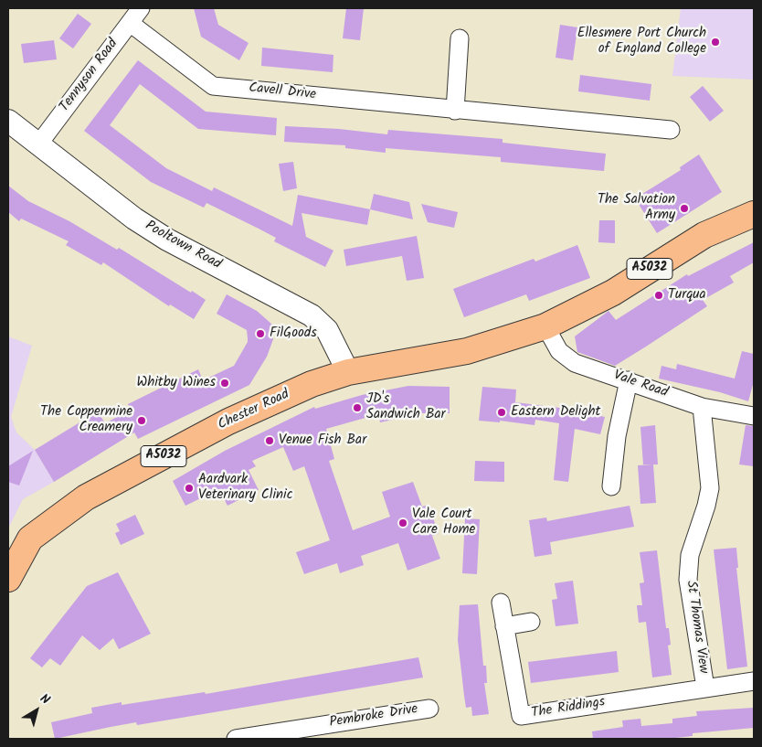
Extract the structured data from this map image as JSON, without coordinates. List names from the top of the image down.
{
  "streets": {
    "main road": ["A5032", "Chester Road"],
    "street": [
      "Tennyson Road",
      "Cavell Drive",
      "Pooltown Road",
      "Vale Road",
      "St Thomas View",
      "The Riddings",
      "Pembroke Drive"
    ]
  },
  "crossings": [
    ["Tennyson Road", "Cavell Drive"],
    ["Tennyson Road", "Pooltown Road"],
    ["Pooltown Road", "Chester Road"],
    ["A5032", "Vale Road"],
    ["A5032", "Chester Road"],
    ["Vale Road", "Chester Road"],
    ["Vale Road", "St Thomas View"],
    ["St Thomas View", "The Riddings"]
  ],
  "places": [
    "Ellesmere Port Church of England College",
    "The Salvation Army",
    "Turqua",
    "FilGoods",
    "Whitby Wines",
    "JD's Sandwich Bar",
    "Eastern Delight",
    "The Coppermine Creamery",
    "Venue Fish Bar",
    "Aardvark Veterinary Clinic",
    "Vale Court Care Home"
  ],
  "north": "top right"
}
